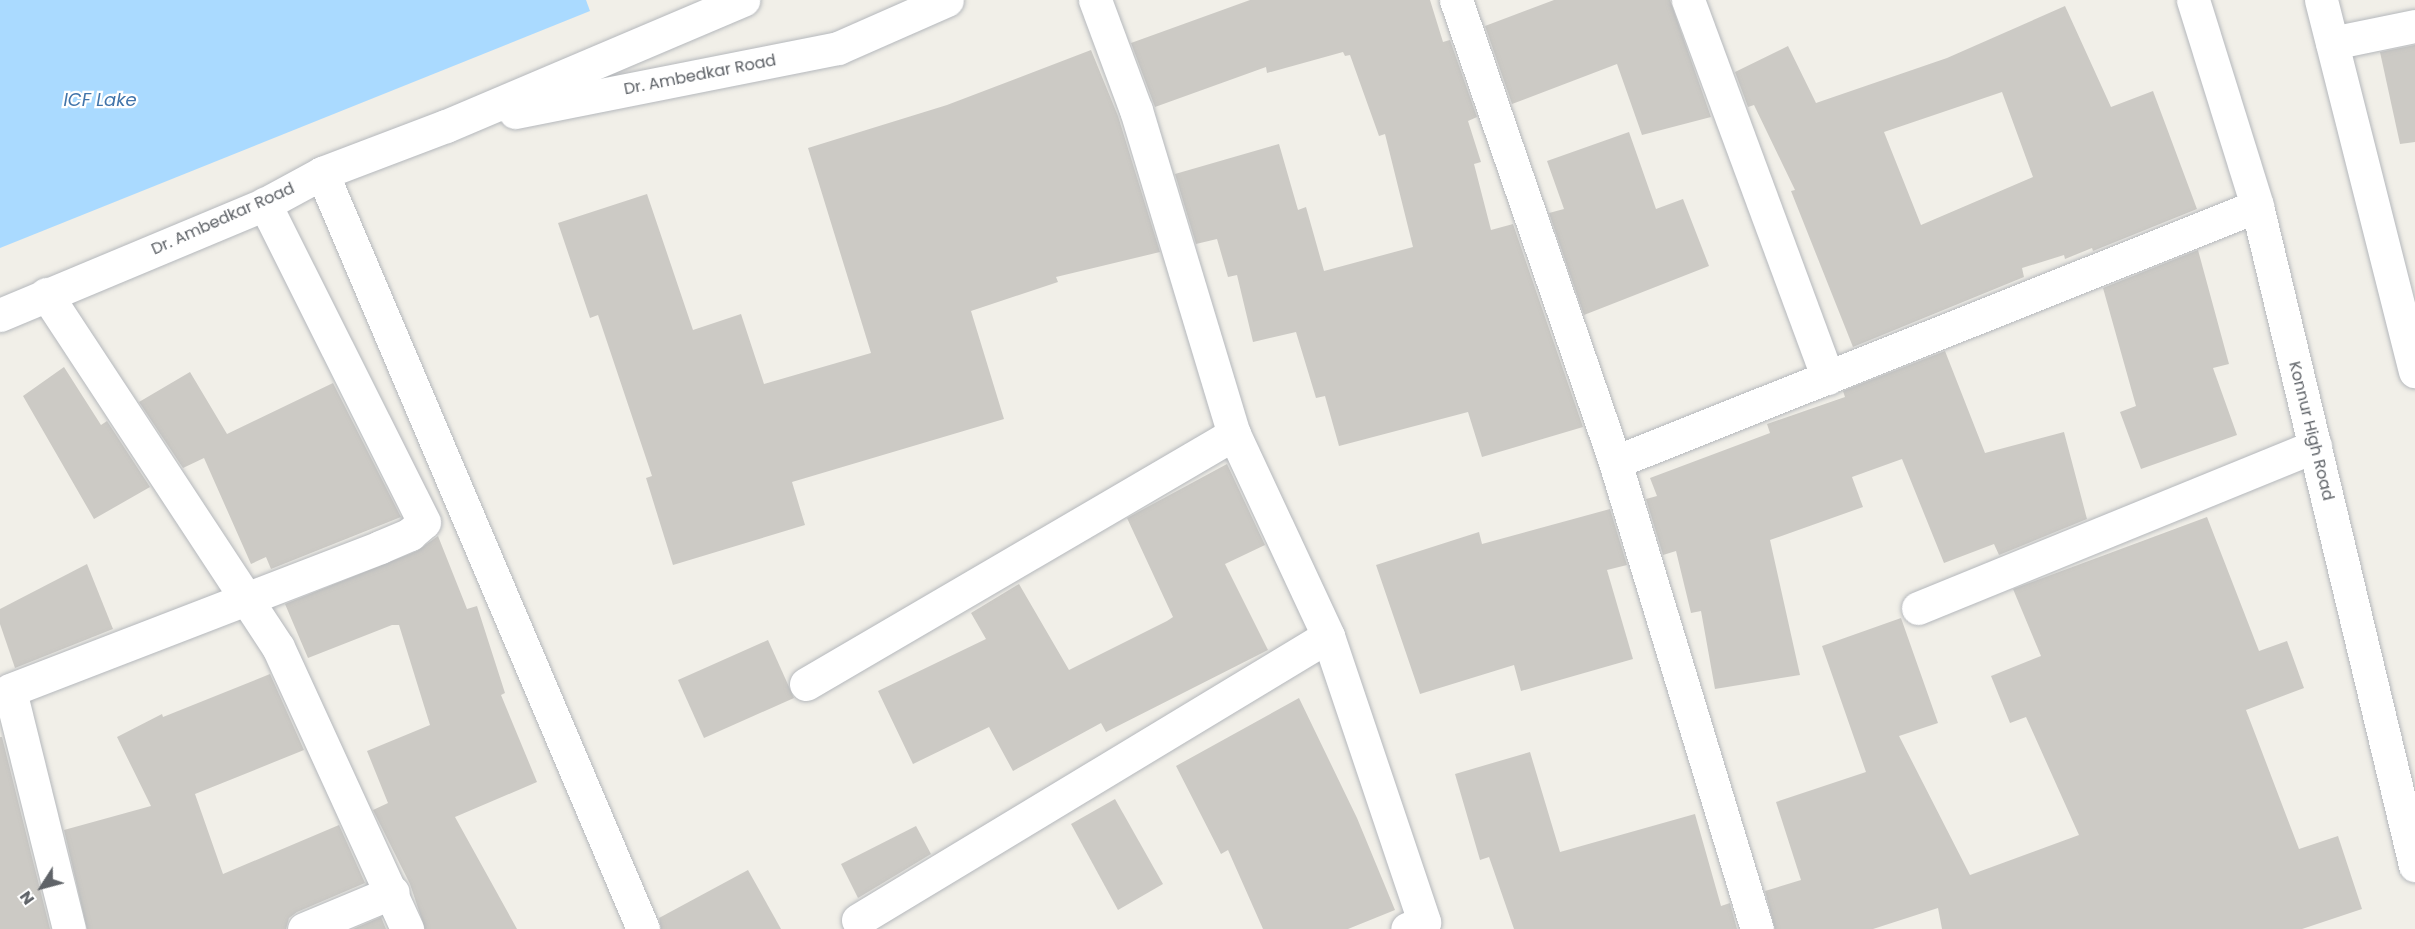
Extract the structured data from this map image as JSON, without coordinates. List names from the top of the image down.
{
  "streets": {
    "street": ["Dr. Ambedkar Road", "Konnur High Road"]
  },
  "water": ["ICF Lake"],
  "north": "bottom left"
}
